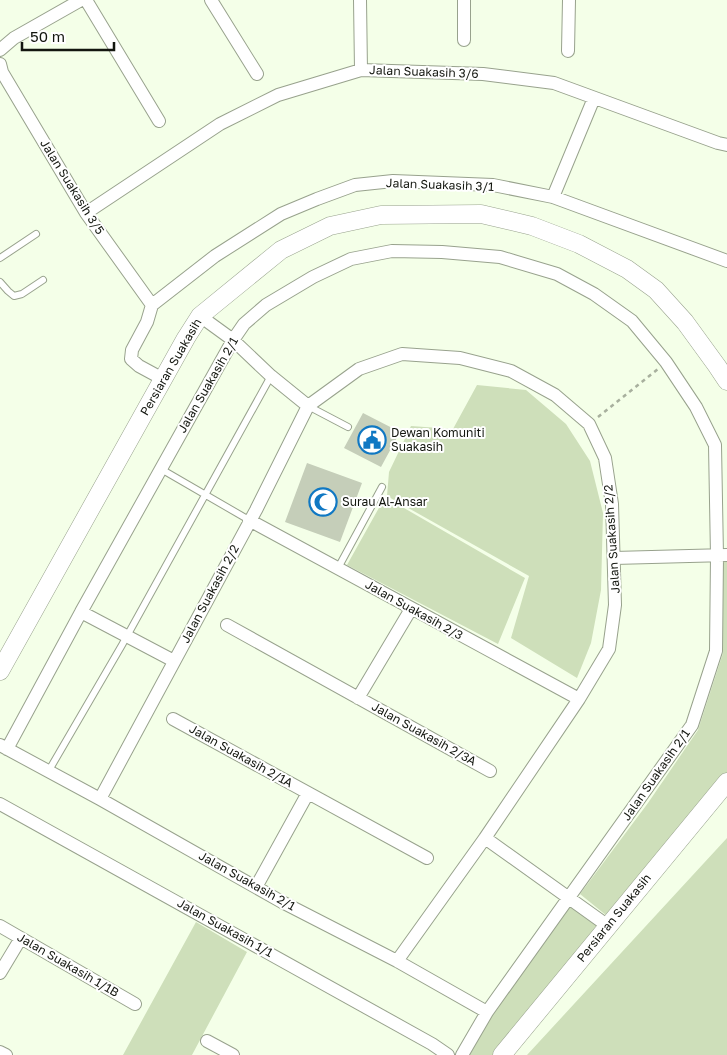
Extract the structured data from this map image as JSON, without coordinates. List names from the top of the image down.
{
  "streets": {
    "street": [
      "Jalan Suakasih 3/6",
      "Jalan Suakasih 3/1",
      "Jalan Suakasih 3/5",
      "Persiaran Suakasih",
      "Jalan Suakasih 2/1",
      "Jalan Suakasih 2/2",
      "Jalan Suakasih 2/3",
      "Jalan Suakasih 2/3A",
      "Jalan Suakasih 2/1A",
      "Jalan Suakasih 1/1",
      "Jalan Suakasih 1/1B"
    ]
  },
  "crossings": [
    ["Jalan Suakasih 3/6", "Jalan Suakasih 3/5"],
    ["Jalan Suakasih 3/1", "Jalan Suakasih 3/5"],
    ["Jalan Suakasih 2/1", "Jalan Suakasih 2/2"],
    ["Jalan Suakasih 2/1", "Jalan Suakasih 2/1A"],
    ["Jalan Suakasih 2/2", "Jalan Suakasih 2/3"],
    ["Jalan Suakasih 2/3", "Jalan Suakasih 2/3A"]
  ],
  "places": {
    "public building": ["Dewan Komuniti Suakasih"],
    "mosque": ["Surau Al-Ansar"]
  },
  "scale_bar": "50 m"
}
